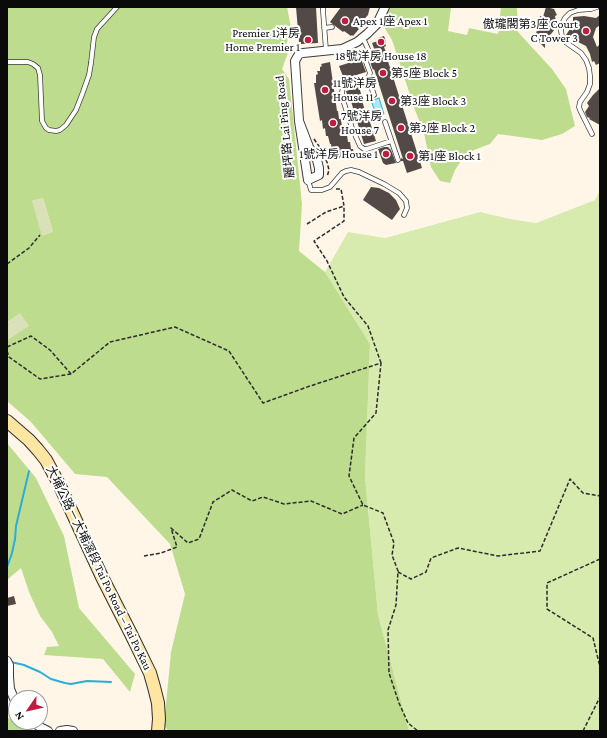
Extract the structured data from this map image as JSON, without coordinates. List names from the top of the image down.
{
  "streets": {
    "main road": ["大埔公路－大埔滘段 Tai Po Road – Tai Po Kau"],
    "street": ["麗坪路 Lai Ping Road"]
  },
  "places": [
    "Apex 1座 Apex 1",
    "傲瓏閣第3座 Court C Tower 3",
    "Premier 1洋房 Home Premier 1",
    "18號洋房 House 18",
    "第5座 Block 5",
    "11號洋房 House 11",
    "第3座 Block 3",
    "7號洋房 House 7",
    "第2座 Block 2",
    "1號洋房 House 1",
    "第1座 Block 1"
  ],
  "north": "bottom left"
}
